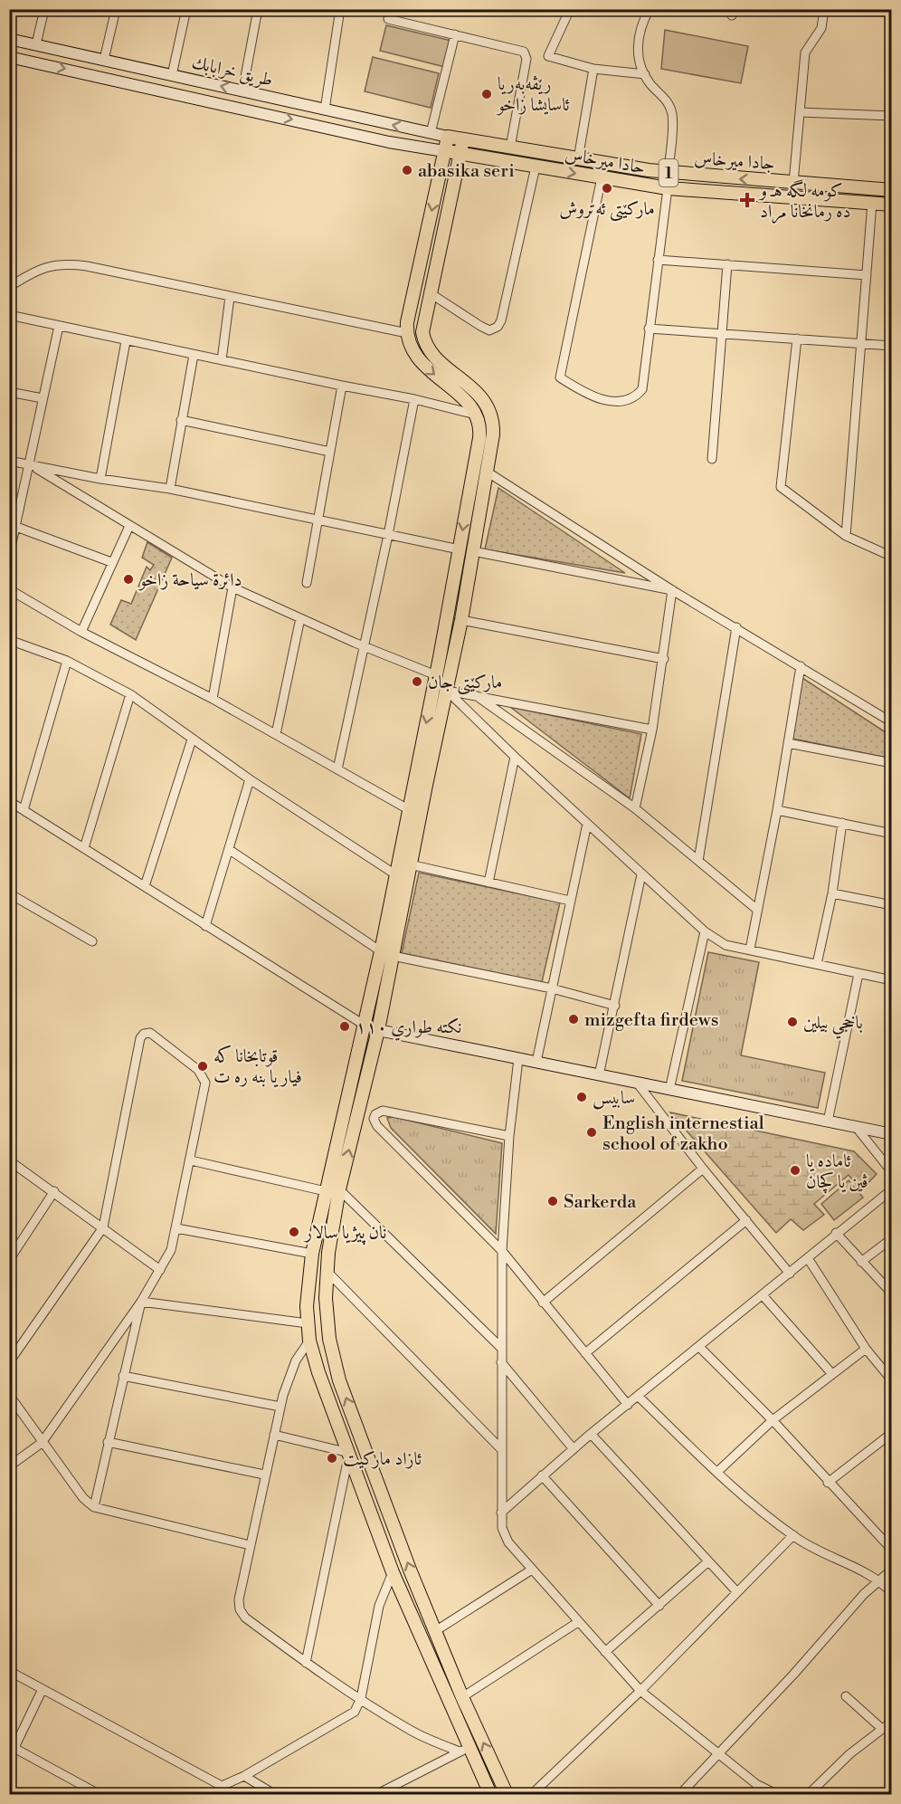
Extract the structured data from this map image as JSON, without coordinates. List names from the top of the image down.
{
  "streets": {
    "main road": [
      "طريق خرابابك",
      "حادا ميرخاس",
      "جادا ميرخاس",
      "1"
    ]
  },
  "crossings": [
    ["طريق خرابابك", "جادا ميرخاس"]
  ],
  "places": {
    "other": [
      "رێڤه‌به‌ريا ئاسايشا زاخو",
      "abasika seri",
      "مارکێتی ئەتروش",
      "دائرة سياحة زاخو",
      "مارکێتی جان",
      "mizgefta firdews",
      "باخجي بيلين",
      "نكته طواري ١١٠",
      "قوتابخانا كه فيار يا بنه ره ت",
      "سابيس",
      "English internestial school of zakho",
      "ئاماده یا ڤین یا کچان",
      "Sarkerda",
      "نان پيژيا سالار",
      "ئازاد ماركيت"
    ],
    "health": ["كومه لگه هـ و ده رمانخانا مراد"]
  }
}
